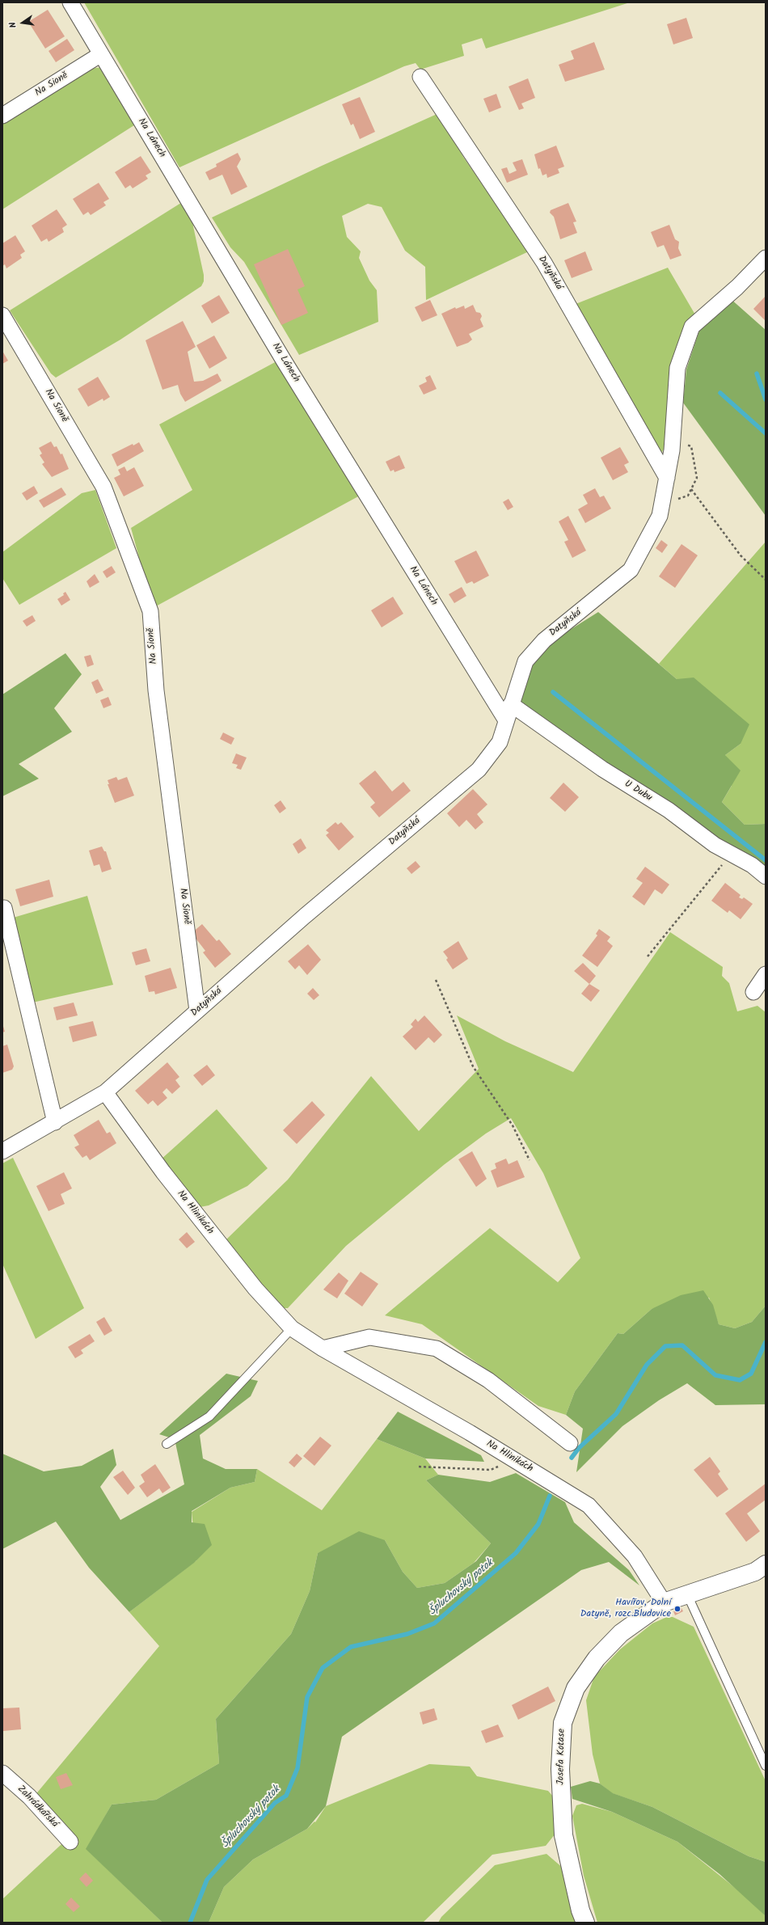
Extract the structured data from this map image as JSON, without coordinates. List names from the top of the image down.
{
  "streets": {
    "street": [
      "Na Sioně",
      "Na Lánech",
      "Datyňská",
      "U Dubu",
      "Na Hlinikách",
      "Josefa Kotase",
      "Zahrádkářská"
    ]
  },
  "crossings": [
    ["Na Sioně", "Na Lánech"],
    ["Na Sioně", "Datyňská"],
    ["Na Lánech", "Datyňská"],
    ["Datyňská", "U Dubu"],
    ["Datyňská", "Na Hlinikách"],
    ["Na Hlinikách", "Josefa Kotase"]
  ],
  "water": ["Špluchovský potok"],
  "places": ["Havířov, Dolní Datyně, rozc.Bludovice"],
  "north": "left"
}
